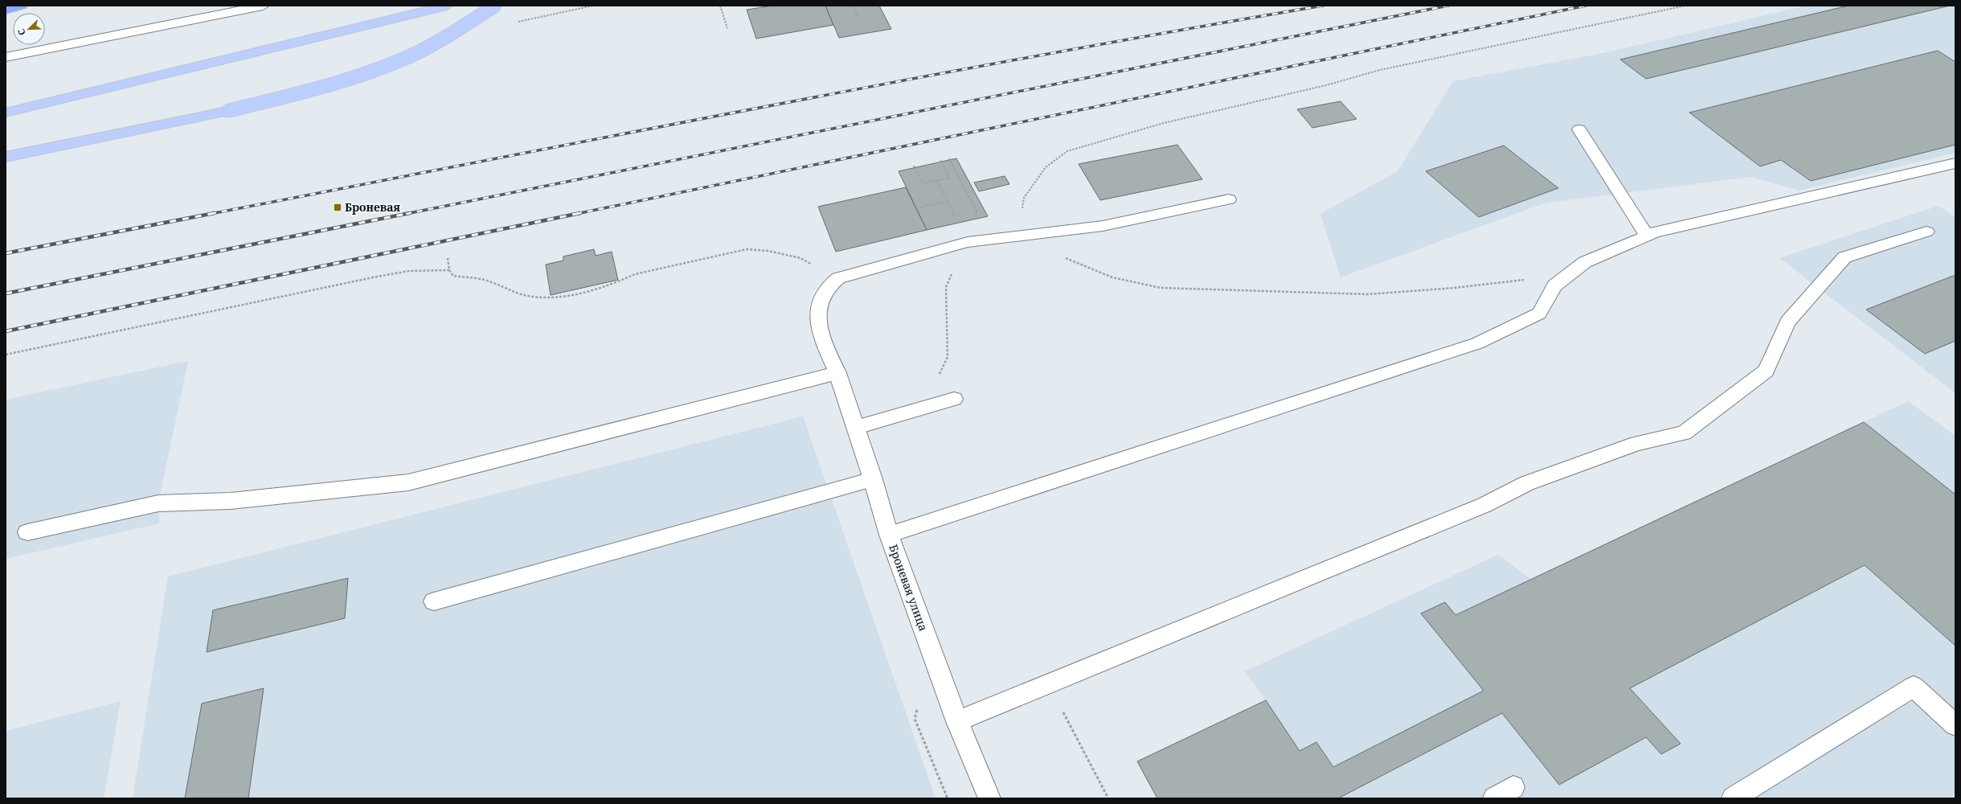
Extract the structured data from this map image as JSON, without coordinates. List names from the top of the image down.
{
  "streets": {
    "street": ["Броневая улица"]
  },
  "places": {
    "transit": ["Броневая"]
  },
  "north": "bottom left"
}
